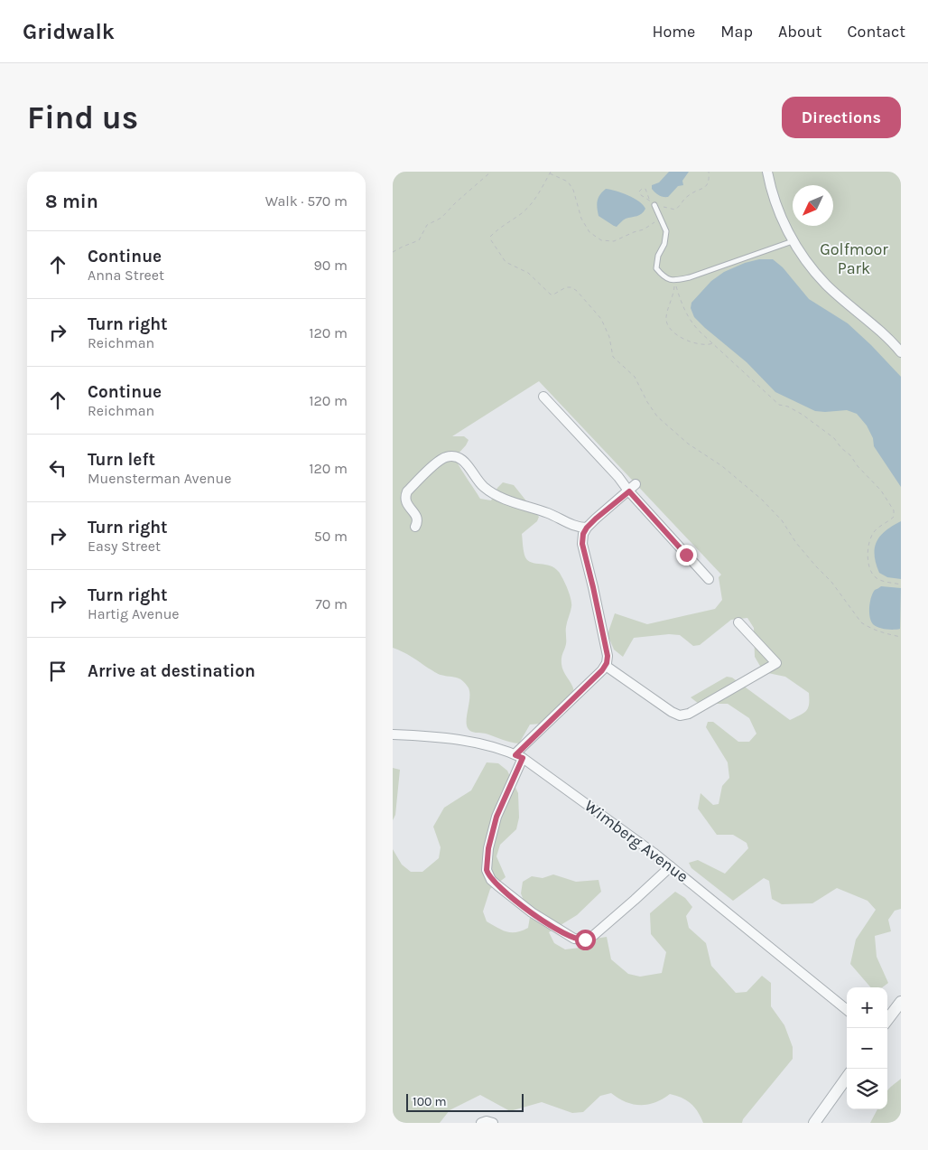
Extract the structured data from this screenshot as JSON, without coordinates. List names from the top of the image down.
{
  "streets": {
    "street": ["Wimberg Avenue"]
  },
  "parks": ["Golfmoor Park"],
  "scale_bar": "100 m",
  "north": "bottom left",
  "page": {
    "header": "Gridwalk",
    "nav": [
      "Home",
      "Map",
      "About",
      "Contact"
    ],
    "buttons": "Directions",
    "title": "Find us",
    "heading": ["8 min", "Walk · 570 m"],
    "list": [
      ["Continue", "Anna Street", "90 m"],
      ["Turn right", "Reichman", "120 m"],
      ["Continue", "Reichman", "120 m"],
      ["Turn left", "Muensterman Avenue", "120 m"],
      ["Turn right", "Easy Street", "50 m"],
      ["Turn right", "Hartig Avenue", "70 m"],
      "Arrive at destination"
    ],
    "map_buttons": ["+", "−"],
    "scale": "100 m"
  }
}
